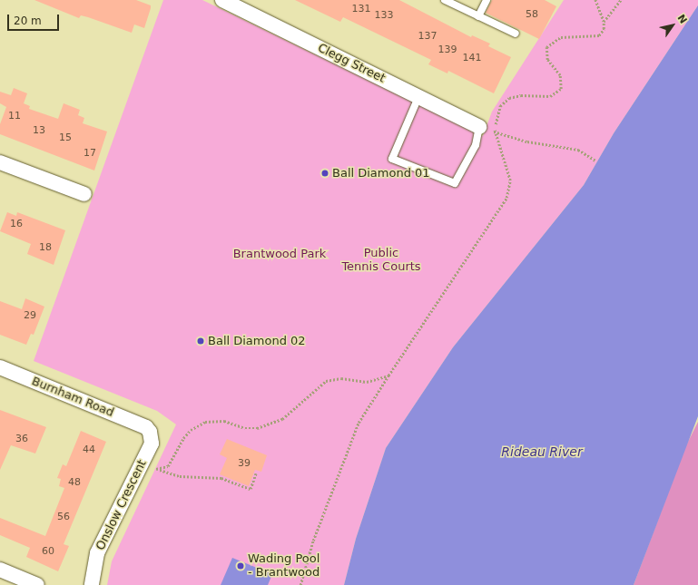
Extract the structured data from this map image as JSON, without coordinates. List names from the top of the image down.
{
  "streets": {
    "street": ["Clegg Street", "Burnham Road", "Onslow Crescent"]
  },
  "crossings": [
    ["Burnham Road", "Onslow Crescent"]
  ],
  "water": ["Rideau River"],
  "parks": ["Brantwood Park", "Public Tennis Courts"],
  "places": ["Ball Diamond 01", "Ball Diamond 02", "Wading Pool - Brantwood"],
  "house_numbers": [
    "131",
    "58",
    "133",
    "137",
    "139",
    "141",
    "11",
    "13",
    "15",
    "17",
    "16",
    "18",
    "29",
    "36",
    "44",
    "39",
    "48",
    "56",
    "60"
  ],
  "scale_bar": "20 m",
  "north": "top right"
}
